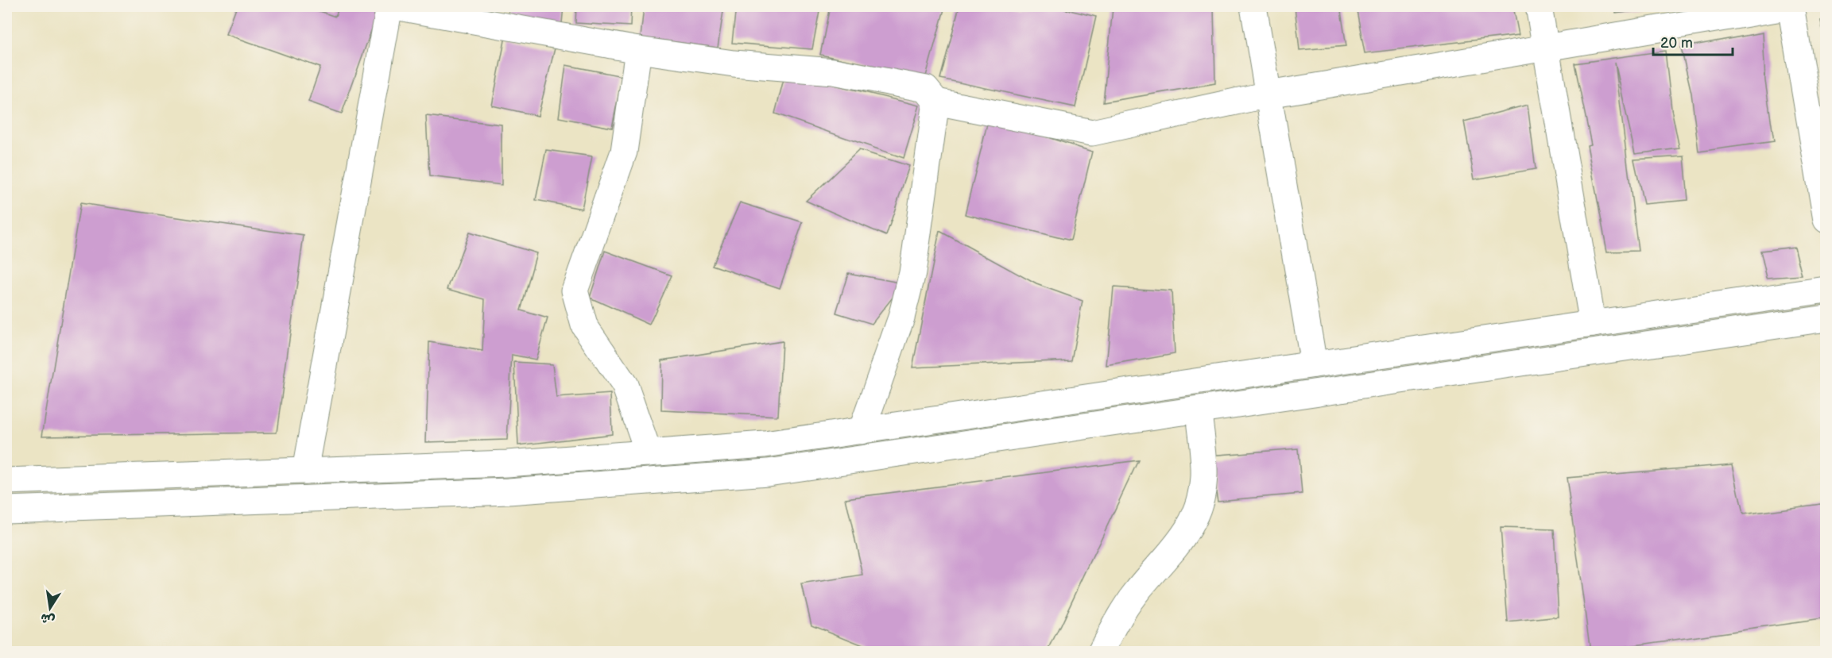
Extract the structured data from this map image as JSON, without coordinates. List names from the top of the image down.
{
  "scale_bar": "20 m",
  "north": "bottom"
}
